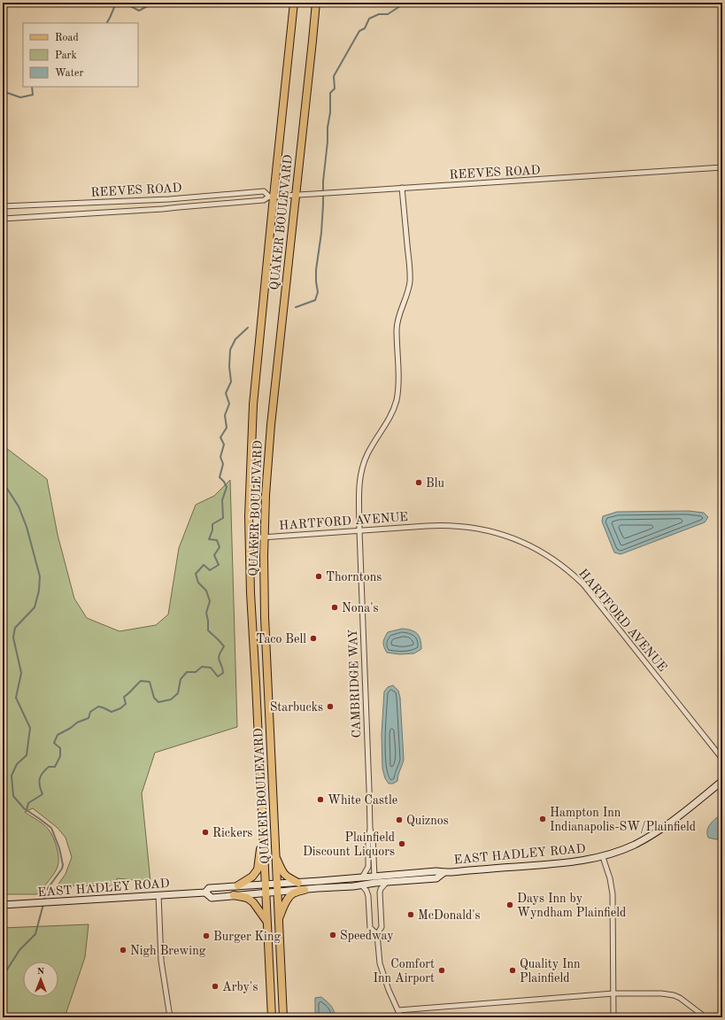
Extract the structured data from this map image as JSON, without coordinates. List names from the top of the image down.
{
  "streets": {
    "main road": ["QUAKER BOULEVARD"],
    "street": [
      "REEVES ROAD",
      "HARTFORD AVENUE",
      "CAMBRIDGE WAY",
      "EAST HADLEY ROAD"
    ]
  },
  "crossings": [
    ["REEVES ROAD", "QUAKER BOULEVARD"],
    ["REEVES ROAD", "CAMBRIDGE WAY"],
    ["QUAKER BOULEVARD", "HARTFORD AVENUE"],
    ["QUAKER BOULEVARD", "EAST HADLEY ROAD"],
    ["HARTFORD AVENUE", "CAMBRIDGE WAY"],
    ["CAMBRIDGE WAY", "EAST HADLEY ROAD"]
  ],
  "places": [
    "Blu",
    "Thorntons",
    "Nona's",
    "Taco Bell",
    "Starbucks",
    "White Castle",
    "Hampton Inn Indianapolis-SW/Plainfield",
    "Quiznos",
    "Rickers",
    "Plainfield Discount Liquors",
    "Days Inn by Wyndham Plainfield",
    "McDonald's",
    "Speedway",
    "Burger King",
    "Nigh Brewing",
    "Comfort Inn Airport",
    "Quality Inn Plainfield",
    "Arby's"
  ],
  "legend": ["Road", "Park", "Water"],
  "north": "top"
}
